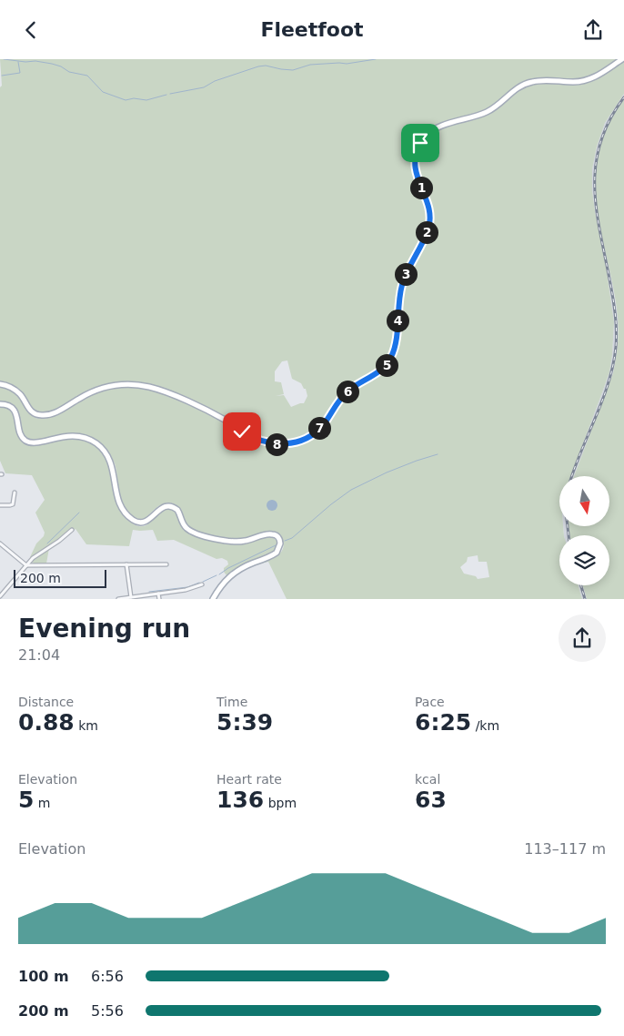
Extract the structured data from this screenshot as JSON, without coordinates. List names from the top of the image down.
{
  "scale_bar": "200 m",
  "north": "bottom",
  "page": {
    "header": "Fleetfoot",
    "pins": [
      "1",
      "2",
      "3",
      "4",
      "5",
      "6",
      "7",
      "8"
    ],
    "scale": "200 m",
    "heading": ["Evening run", "21:04"],
    "stats": [
      ["Distance", "0.88 km"],
      ["Time", "5:39"],
      ["Pace", "6:25 /km"],
      ["Elevation", "5 m"],
      ["Heart rate", "136 bpm"],
      ["kcal", "63"]
    ],
    "chart": ["Elevation", "113–117 m"],
    "list": [
      {
        "name": "100 m",
        "note": "6:56"
      },
      {
        "name": "200 m",
        "note": "5:56"
      }
    ]
  }
}
